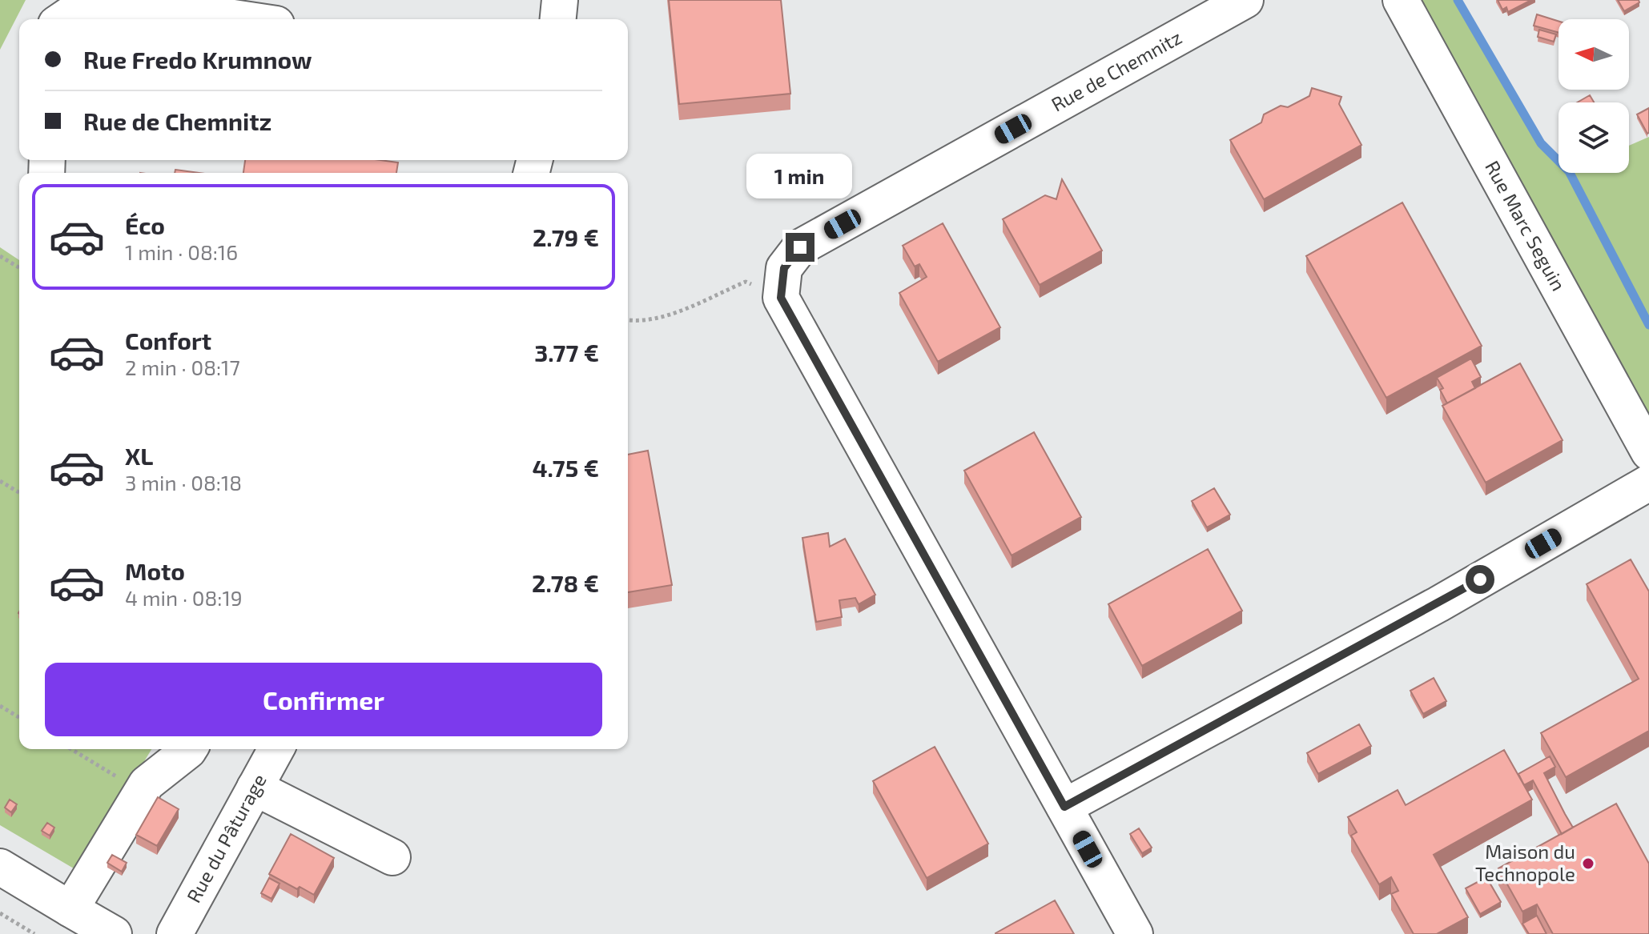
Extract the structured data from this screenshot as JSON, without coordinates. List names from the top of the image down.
{
  "streets": {
    "street": ["Rue de Chemnitz", "Rue Marc Seguin", "Rue du Pâturage"]
  },
  "places": ["Maison du Technopole"],
  "north": "left",
  "page": {
    "banner": ["Rue Fredo Krumnow", "Rue de Chemnitz"],
    "bubble": "1 min",
    "list": [
      {
        "name": "Éco",
        "note": "1 min · 08:16",
        "value": "2.79 €"
      },
      {
        "name": "Confort",
        "note": "2 min · 08:17",
        "value": "3.77 €"
      },
      {
        "name": "XL",
        "note": "3 min · 08:18",
        "value": "4.75 €"
      },
      {
        "name": "Moto",
        "note": "4 min · 08:19",
        "value": "2.78 €"
      }
    ],
    "buttons": "Confirmer"
  }
}
